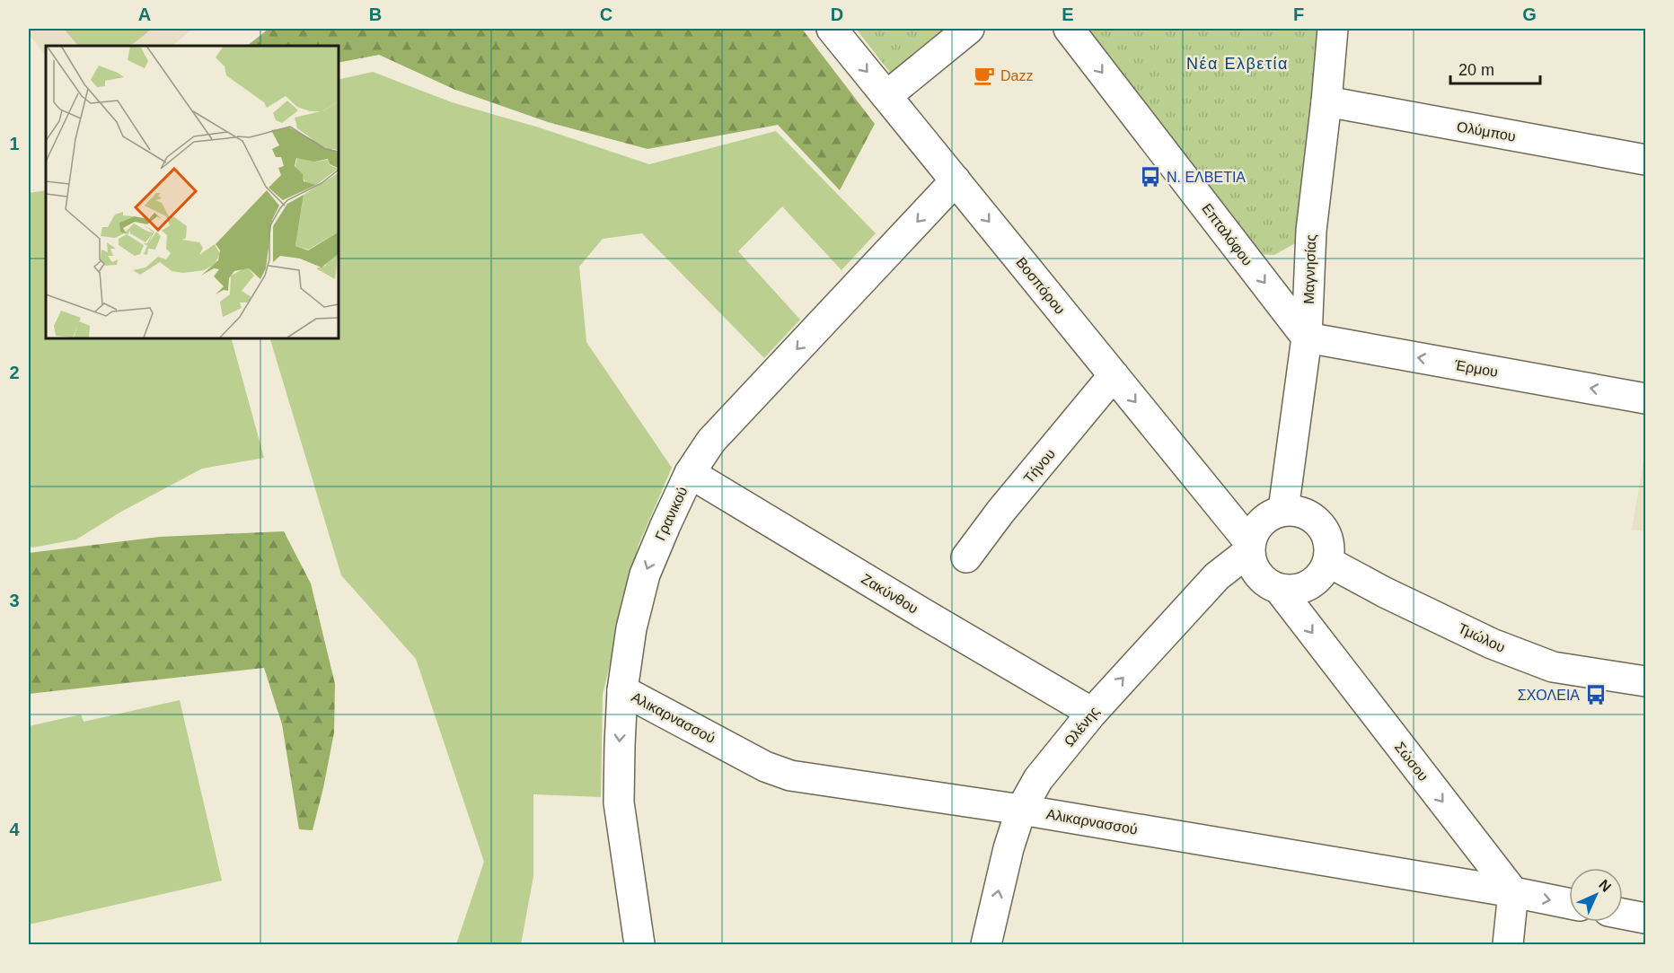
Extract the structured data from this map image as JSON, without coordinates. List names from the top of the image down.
{
  "streets": {
    "street": [
      "Ολύμπου",
      "Επταλόφου",
      "Μαγνησίας",
      "Βοσπόρου",
      "Έρμου",
      "Τήνου",
      "Γρανικού",
      "Ζακύνθου",
      "Τμώλου",
      "Αλικαρνασσού",
      "Ωλένης",
      "Σώσου"
    ]
  },
  "crossings": [
    ["Ολύμπου", "Μαγνησίας"],
    ["Επταλόφου", "Μαγνησίας"],
    ["Επταλόφου", "Έρμου"],
    ["Μαγνησίας", "Βοσπόρου"],
    ["Μαγνησίας", "Έρμου"],
    ["Μαγνησίας", "Τμώλου"],
    ["Μαγνησίας", "Ωλένης"],
    ["Μαγνησίας", "Σώσου"],
    ["Βοσπόρου", "Τήνου"],
    ["Βοσπόρου", "Γρανικού"],
    ["Βοσπόρου", "Τμώλου"],
    ["Βοσπόρου", "Ωλένης"],
    ["Βοσπόρου", "Σώσου"],
    ["Γρανικού", "Ζακύνθου"],
    ["Γρανικού", "Αλικαρνασσού"],
    ["Ζακύνθου", "Ωλένης"],
    ["Τμώλου", "Ωλένης"],
    ["Τμώλου", "Σώσου"],
    ["Αλικαρνασσού", "Ωλένης"],
    ["Αλικαρνασσού", "Σώσου"],
    ["Ωλένης", "Σώσου"]
  ],
  "one_way": [
    "Επταλόφου",
    "Βοσπόρου",
    "Έρμου",
    "Γρανικού",
    "Ωλένης",
    "Σώσου"
  ],
  "districts": ["Νέα Ελβετία"],
  "places": {
    "cafe": ["Dazz"],
    "bus stop": ["Ν. ΕΛΒΕΤΙΑ", "ΣΧΟΛΕΙΑ"]
  },
  "scale_bar": "20 m",
  "north": "top right",
  "grid": {
    "columns": [
      "A",
      "B",
      "C",
      "D",
      "E",
      "F",
      "G"
    ],
    "rows": [
      "1",
      "2",
      "3",
      "4"
    ]
  }
}
